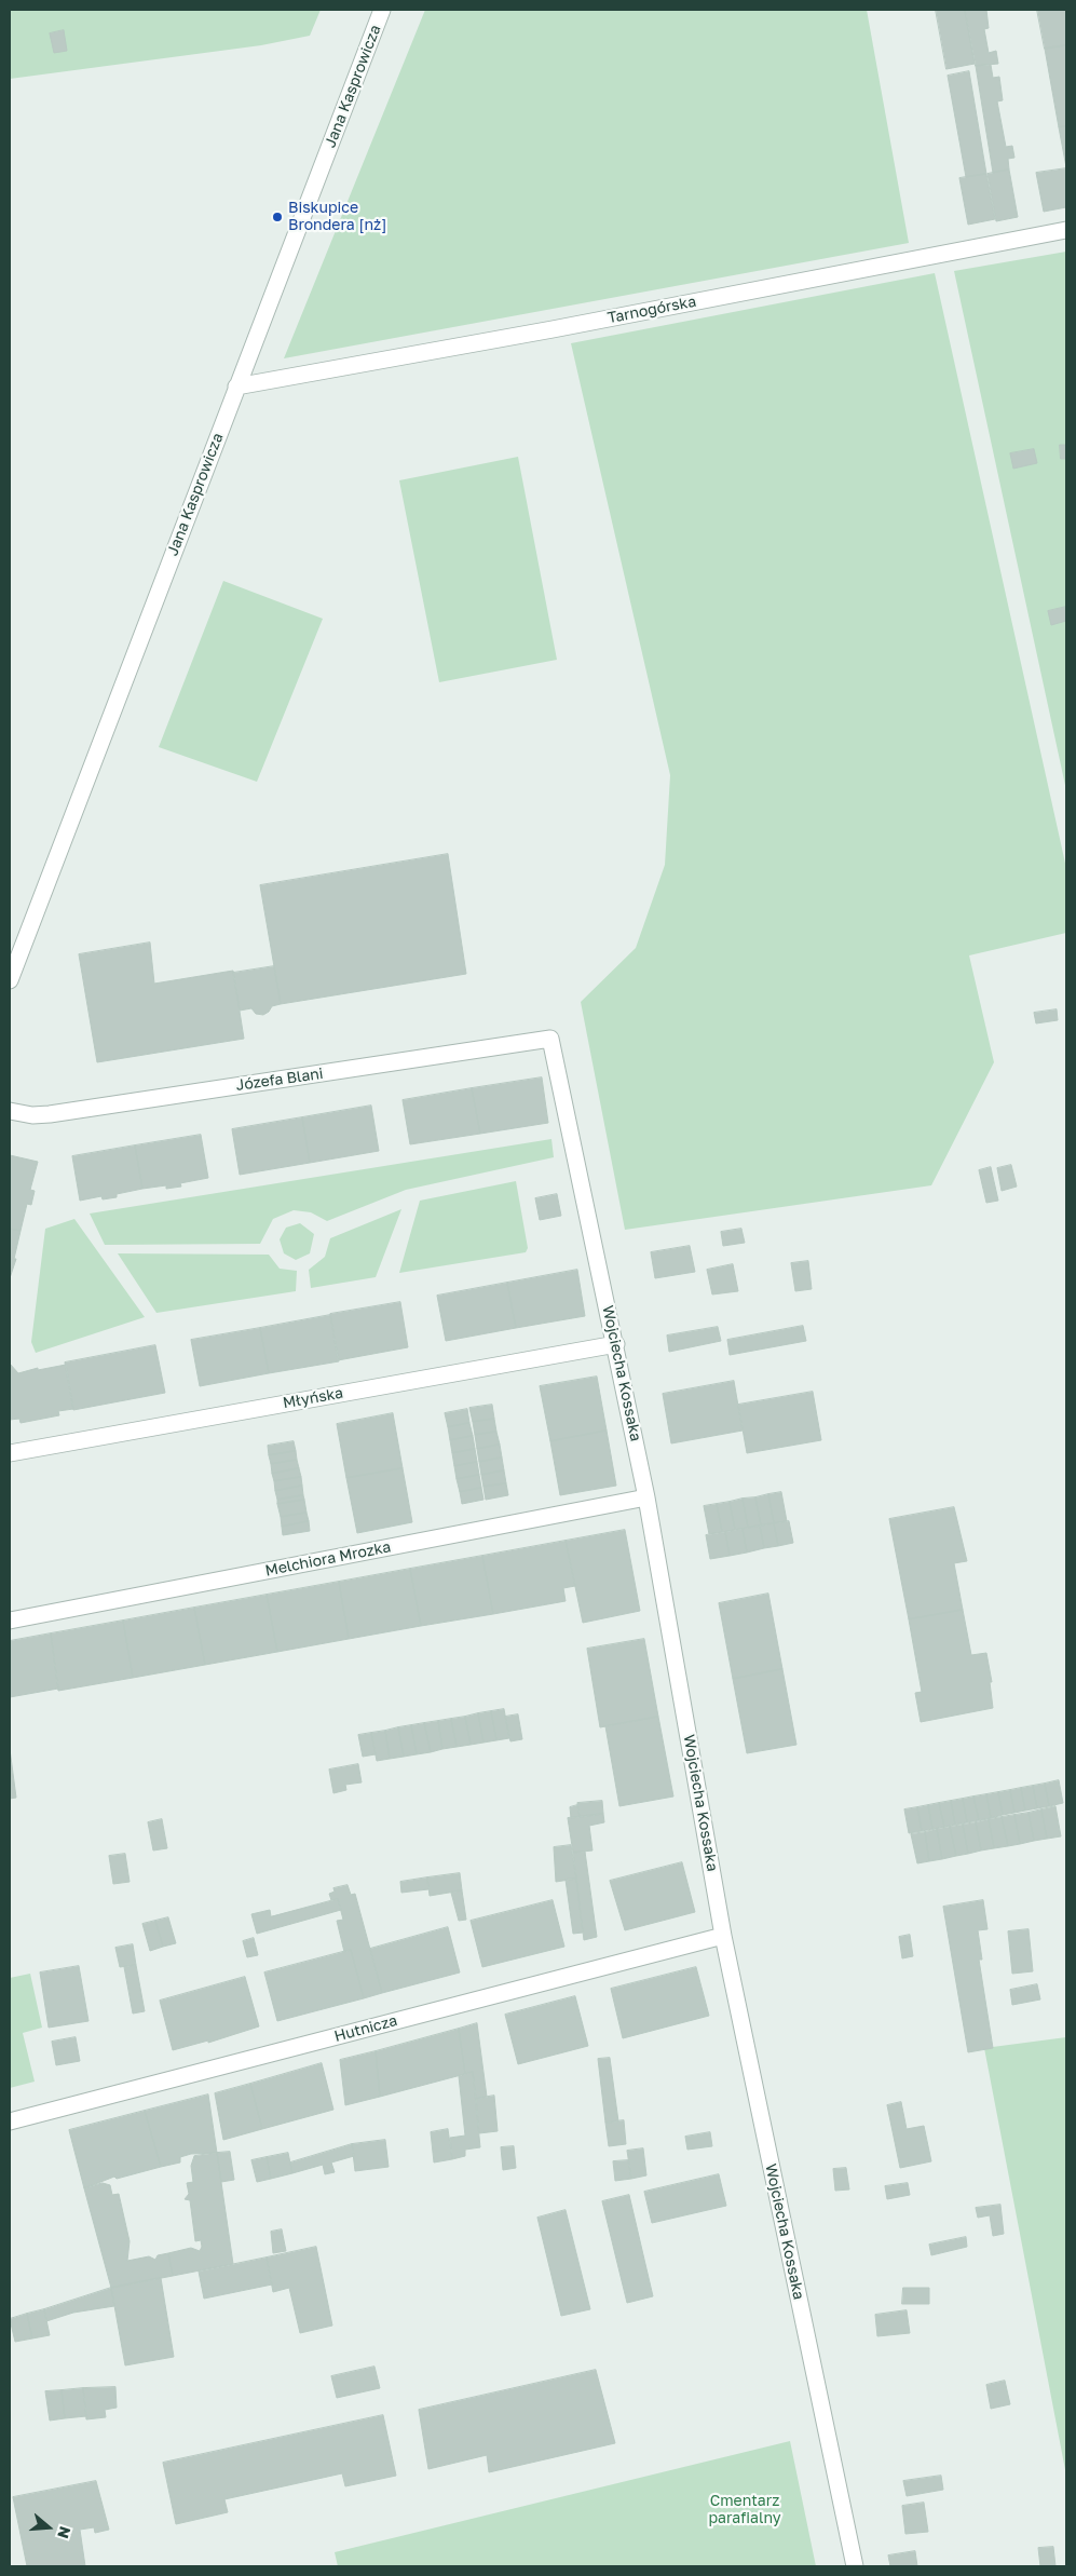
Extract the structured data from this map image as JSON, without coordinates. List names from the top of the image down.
{
  "streets": {
    "street": [
      "Jana Kasprowicza",
      "Tarnogórska",
      "Józefa Blani",
      "Wojciecha Kossaka",
      "Młyńska",
      "Melchiora Mrozka",
      "Hutnicza"
    ]
  },
  "crossings": [
    ["Jana Kasprowicza", "Tarnogórska"],
    ["Józefa Blani", "Wojciecha Kossaka"],
    ["Wojciecha Kossaka", "Młyńska"],
    ["Wojciecha Kossaka", "Melchiora Mrozka"],
    ["Wojciecha Kossaka", "Hutnicza"]
  ],
  "parks": ["Cmentarz parafialny"],
  "places": ["Biskupice Brondera [nż]"],
  "north": "right"
}
